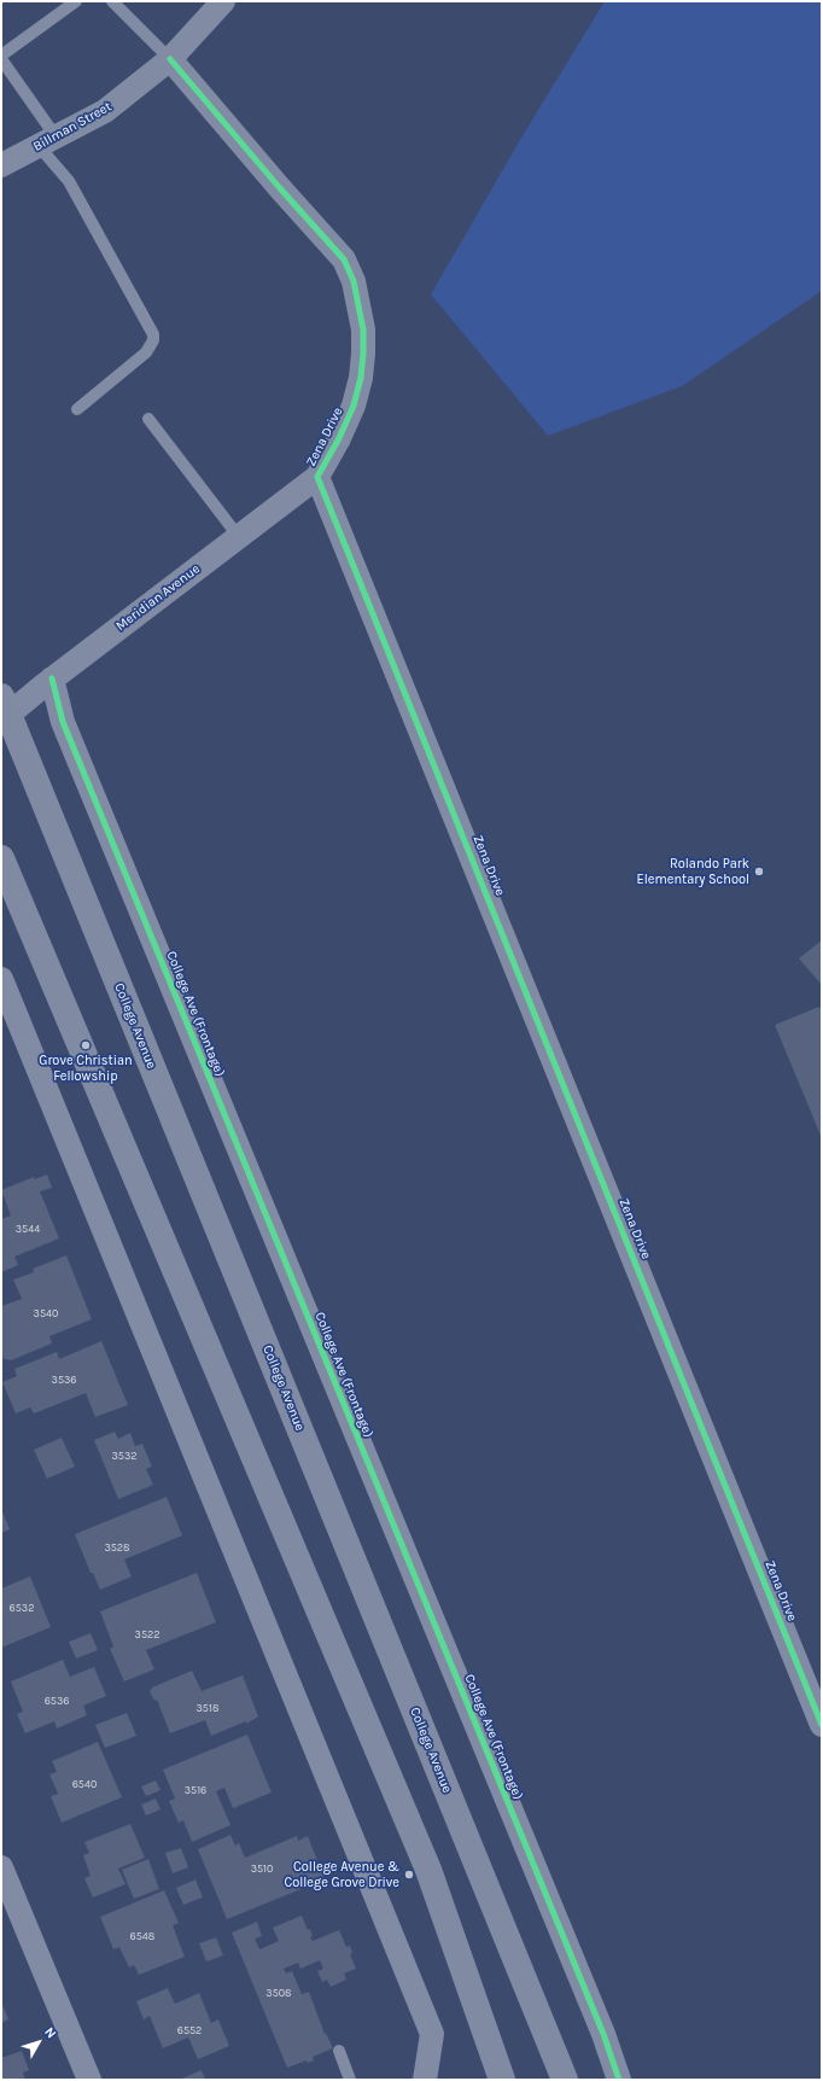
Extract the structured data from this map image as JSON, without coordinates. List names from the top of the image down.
{
  "streets": {
    "main road": ["College Avenue"],
    "street": [
      "Billman Street",
      "Zena Drive",
      "Meridian Avenue",
      "College Ave (Frontage)"
    ]
  },
  "crossings": [
    ["Billman Street", "Zena Drive"],
    ["Zena Drive", "Meridian Avenue"],
    ["Meridian Avenue", "College Ave (Frontage)"],
    ["Meridian Avenue", "College Avenue"]
  ],
  "places": ["Rolando Park Elementary School", "Grove Christian Fellowship", "College Avenue & College Grove Drive"],
  "house_numbers": [
    "3544",
    "3540",
    "3536",
    "3532",
    "3528",
    "6532",
    "3522",
    "6536",
    "3518",
    "6540",
    "3516",
    "3510",
    "6548",
    "3508",
    "6552"
  ],
  "north": "top right"
}
